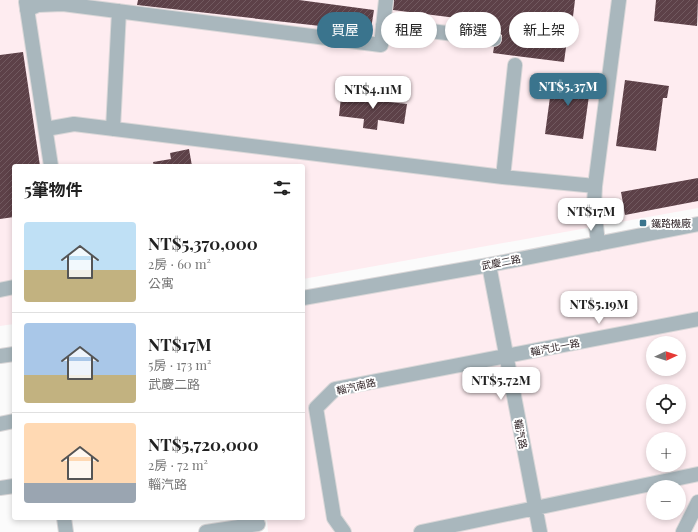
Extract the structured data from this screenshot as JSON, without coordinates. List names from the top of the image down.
{
  "streets": {
    "street": [
      "武慶二路",
      "輜汽北一路",
      "輜汽南路",
      "輜汽路"
    ]
  },
  "crossings": [
    ["武慶二路", "輜汽路"],
    ["輜汽北一路", "輜汽南路"],
    ["輜汽北一路", "輜汽路"],
    ["輜汽南路", "輜汽路"]
  ],
  "places": {
    "transit": ["鐵路機廠"]
  },
  "north": "right",
  "page": {
    "chip": [
      "買屋",
      "租屋",
      "篩選",
      "新上架"
    ],
    "price": [
      "NT$5.37M",
      "NT$4.11M",
      "NT$17M",
      "NT$5.19M",
      "NT$5.72M"
    ],
    "heading": "5筆物件",
    "list": [
      {
        "name": "NT$5,370,000",
        "note": "2房 · 60 m² · 公寓"
      },
      {
        "name": "NT$17M",
        "note": "5房 · 173 m² · 武慶二路"
      },
      {
        "name": "NT$5,720,000",
        "note": "2房 · 72 m² · 輜汽路"
      }
    ],
    "map_buttons": ["+", "−"]
  }
}
